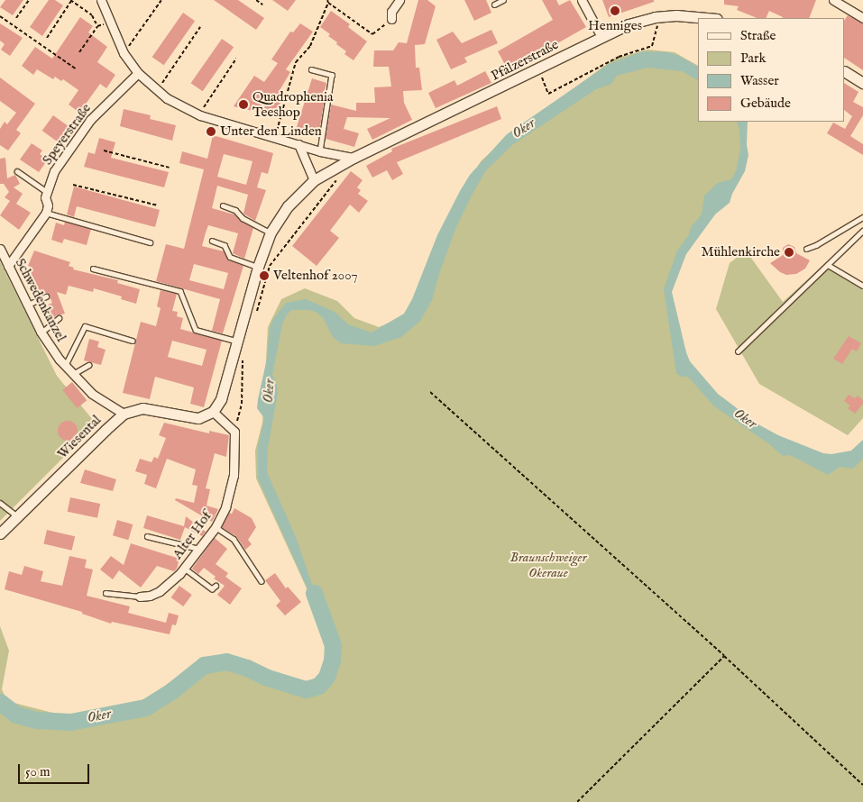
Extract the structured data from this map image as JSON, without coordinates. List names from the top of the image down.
{
  "streets": {
    "street": [
      "Pfälzerstraße",
      "Speyerstraße",
      "Schwedenkanzel",
      "Wiesental",
      "Alter Hof"
    ]
  },
  "crossings": [
    ["Schwedenkanzel", "Wiesental"]
  ],
  "water": ["Oker"],
  "parks": ["Braunschweiger Okeraue"],
  "places": [
    "Henniges",
    "Quadrophenia Teeshop",
    "Unter den Linden",
    "Mühlenkirche",
    "Veltenhof 2007"
  ],
  "legend": [
    "Straße",
    "Park",
    "Wasser",
    "Gebäude"
  ],
  "scale_bar": "50 m"
}
